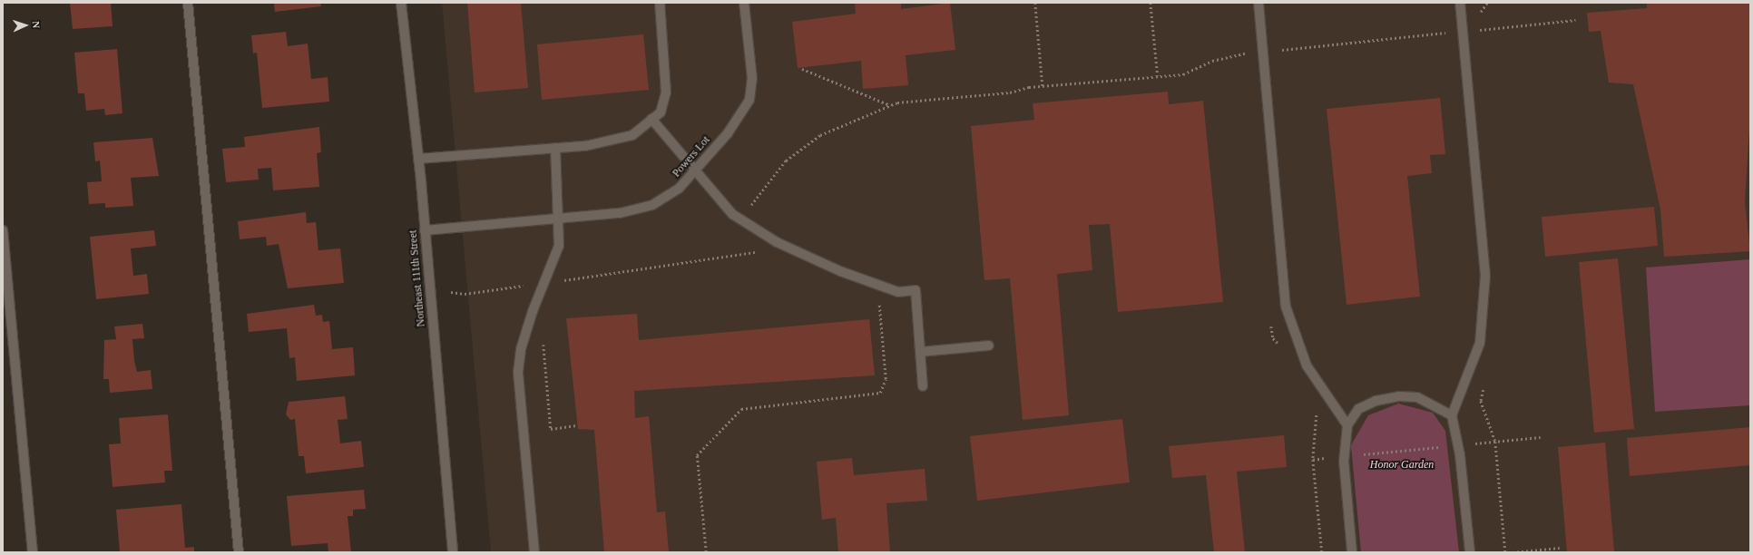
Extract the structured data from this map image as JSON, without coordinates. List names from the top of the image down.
{
  "streets": {
    "street": ["Powers Lot", "Northeast 111th Street"]
  },
  "crossings": [
    ["Powers Lot", "Northeast 111th Street"]
  ],
  "parks": ["Honor Garden"],
  "north": "right"
}
